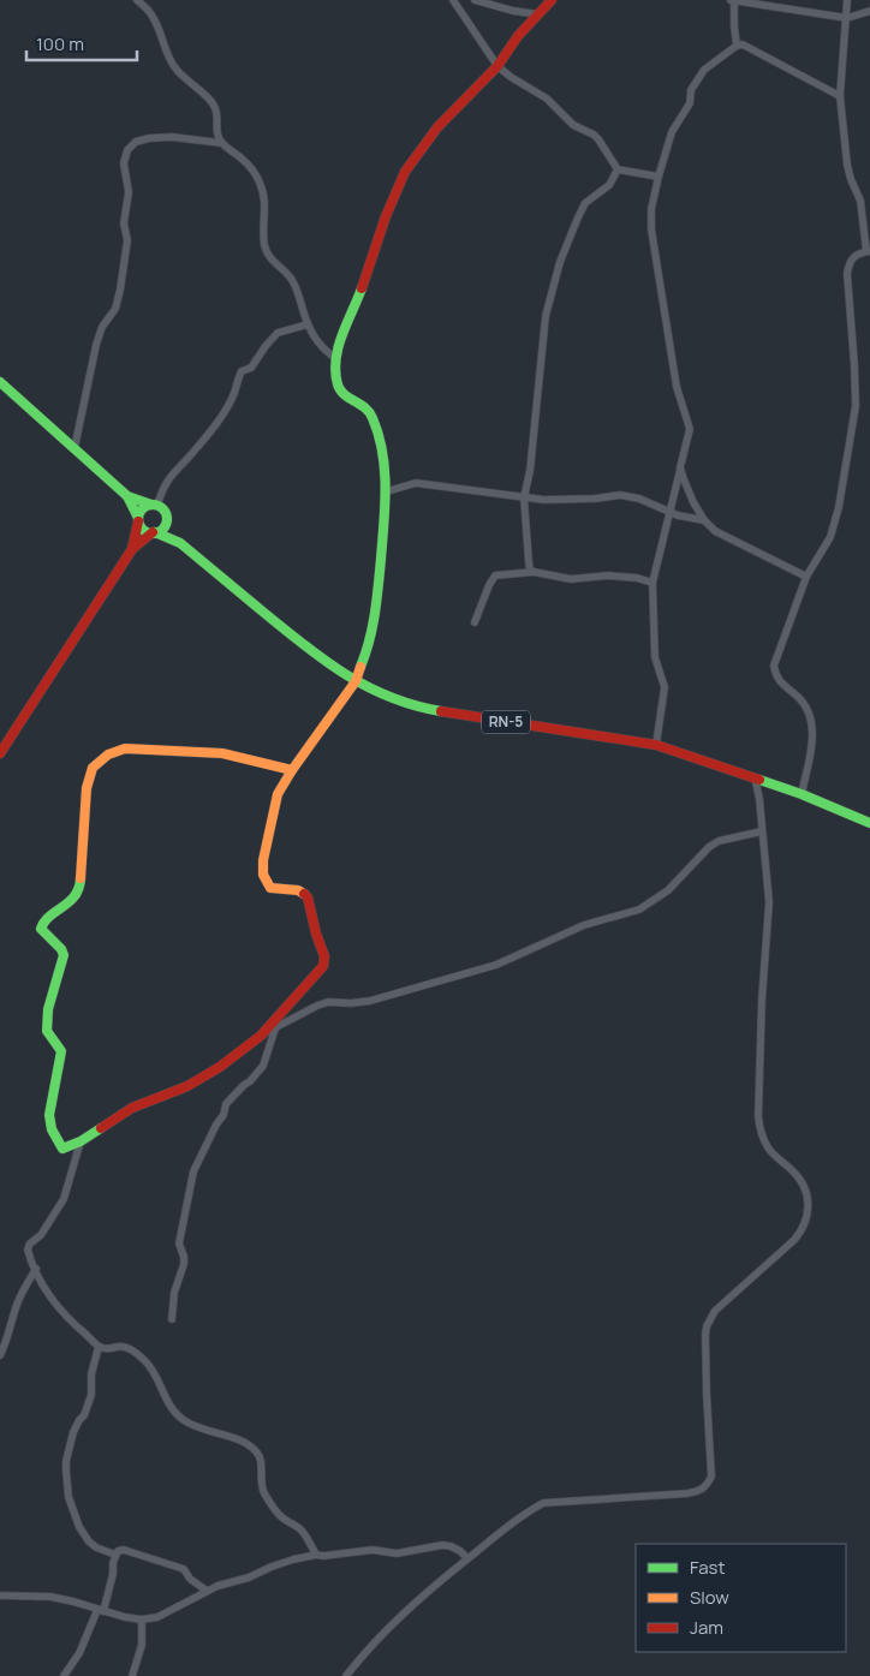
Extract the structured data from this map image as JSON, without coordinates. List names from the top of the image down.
{
  "streets": {
    "main road": ["RN-5"]
  },
  "legend": ["Fast", "Slow", "Jam"],
  "scale_bar": "100 m"
}
